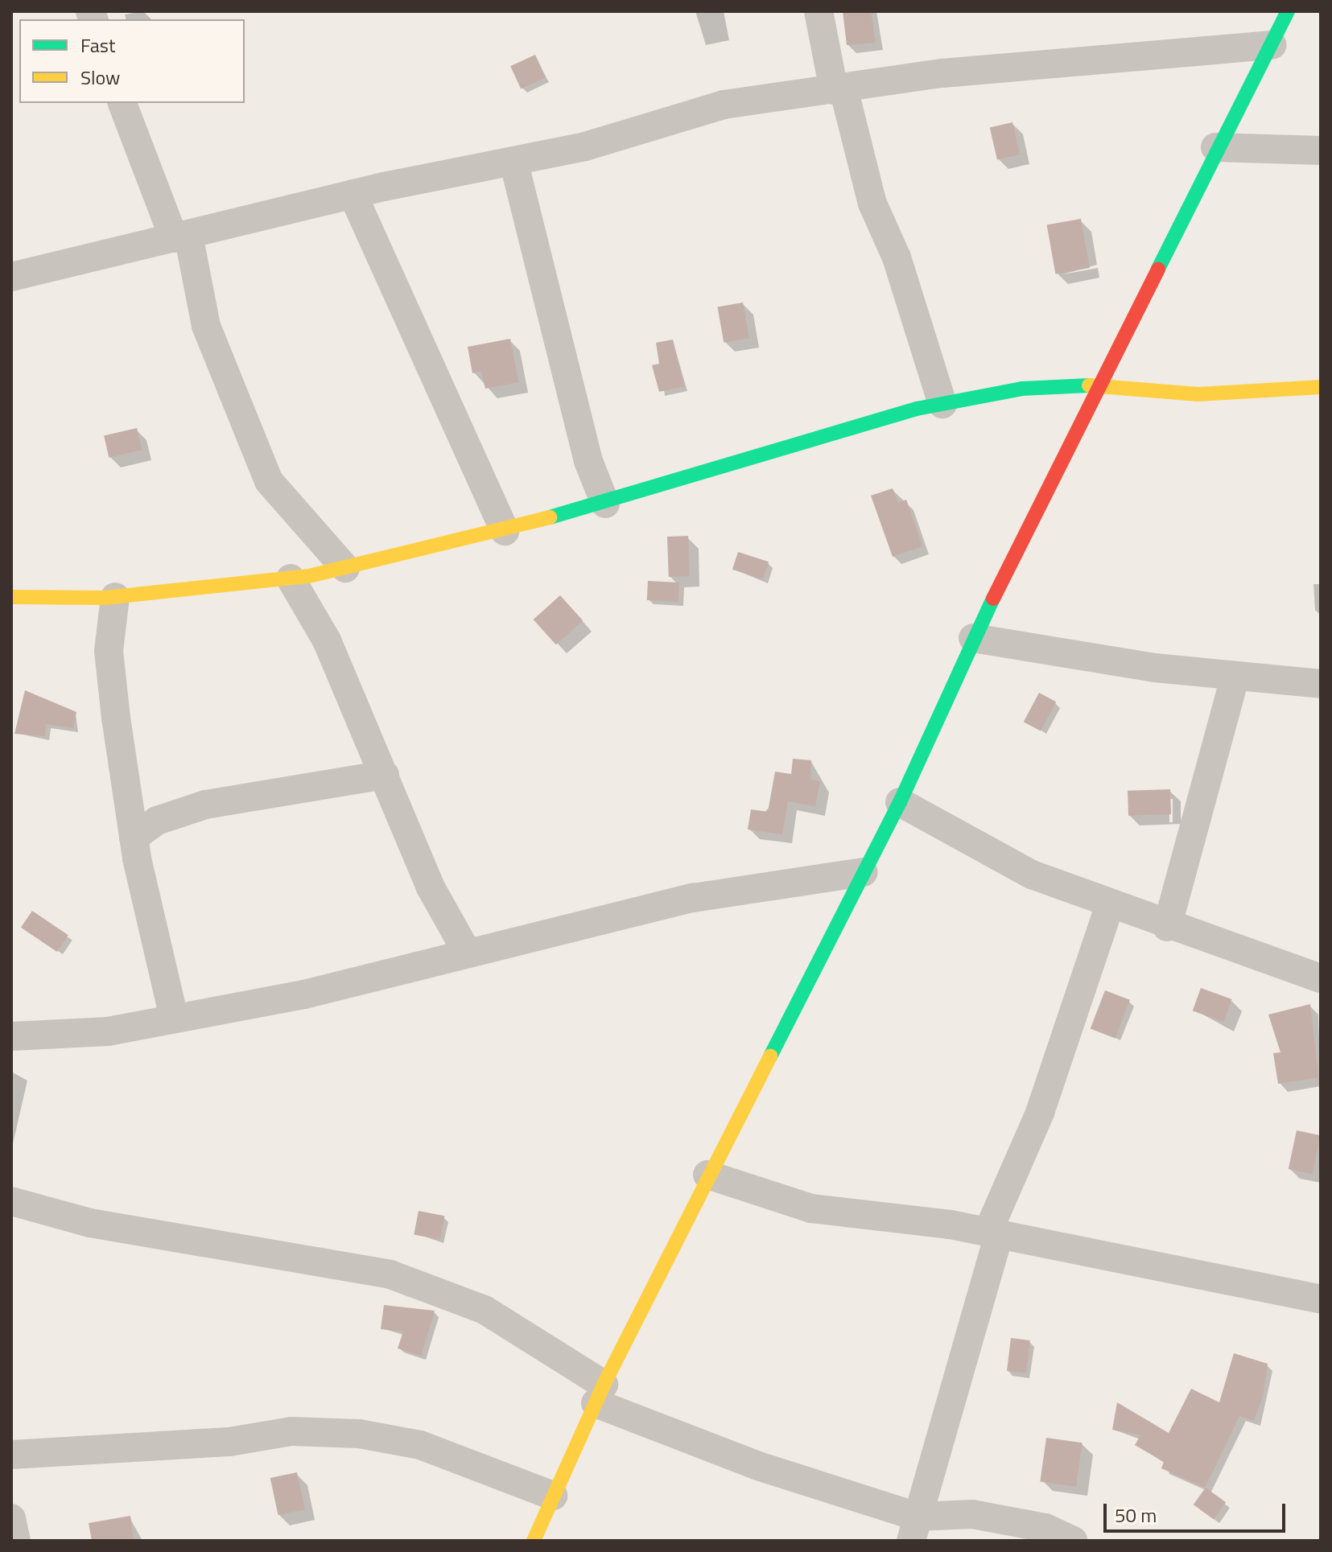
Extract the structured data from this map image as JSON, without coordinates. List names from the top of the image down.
{
  "legend": ["Fast", "Slow"],
  "scale_bar": "50 m"
}
